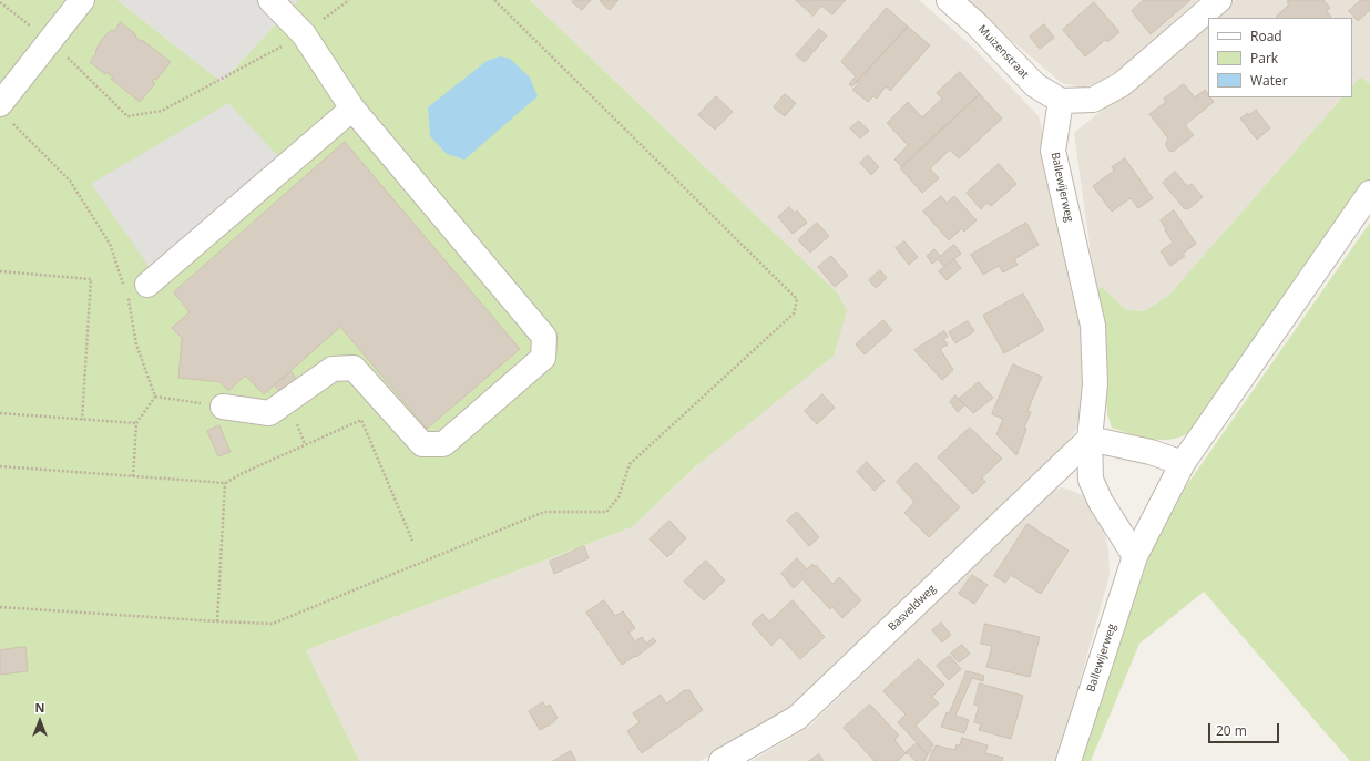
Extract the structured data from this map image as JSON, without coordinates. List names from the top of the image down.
{
  "streets": {
    "street": ["Muizenstraat", "Ballewijerweg", "Basveldweg"]
  },
  "crossings": [
    ["Muizenstraat", "Ballewijerweg"],
    ["Ballewijerweg", "Basveldweg"]
  ],
  "legend": ["Road", "Park", "Water"],
  "scale_bar": "20 m",
  "north": "top"
}
